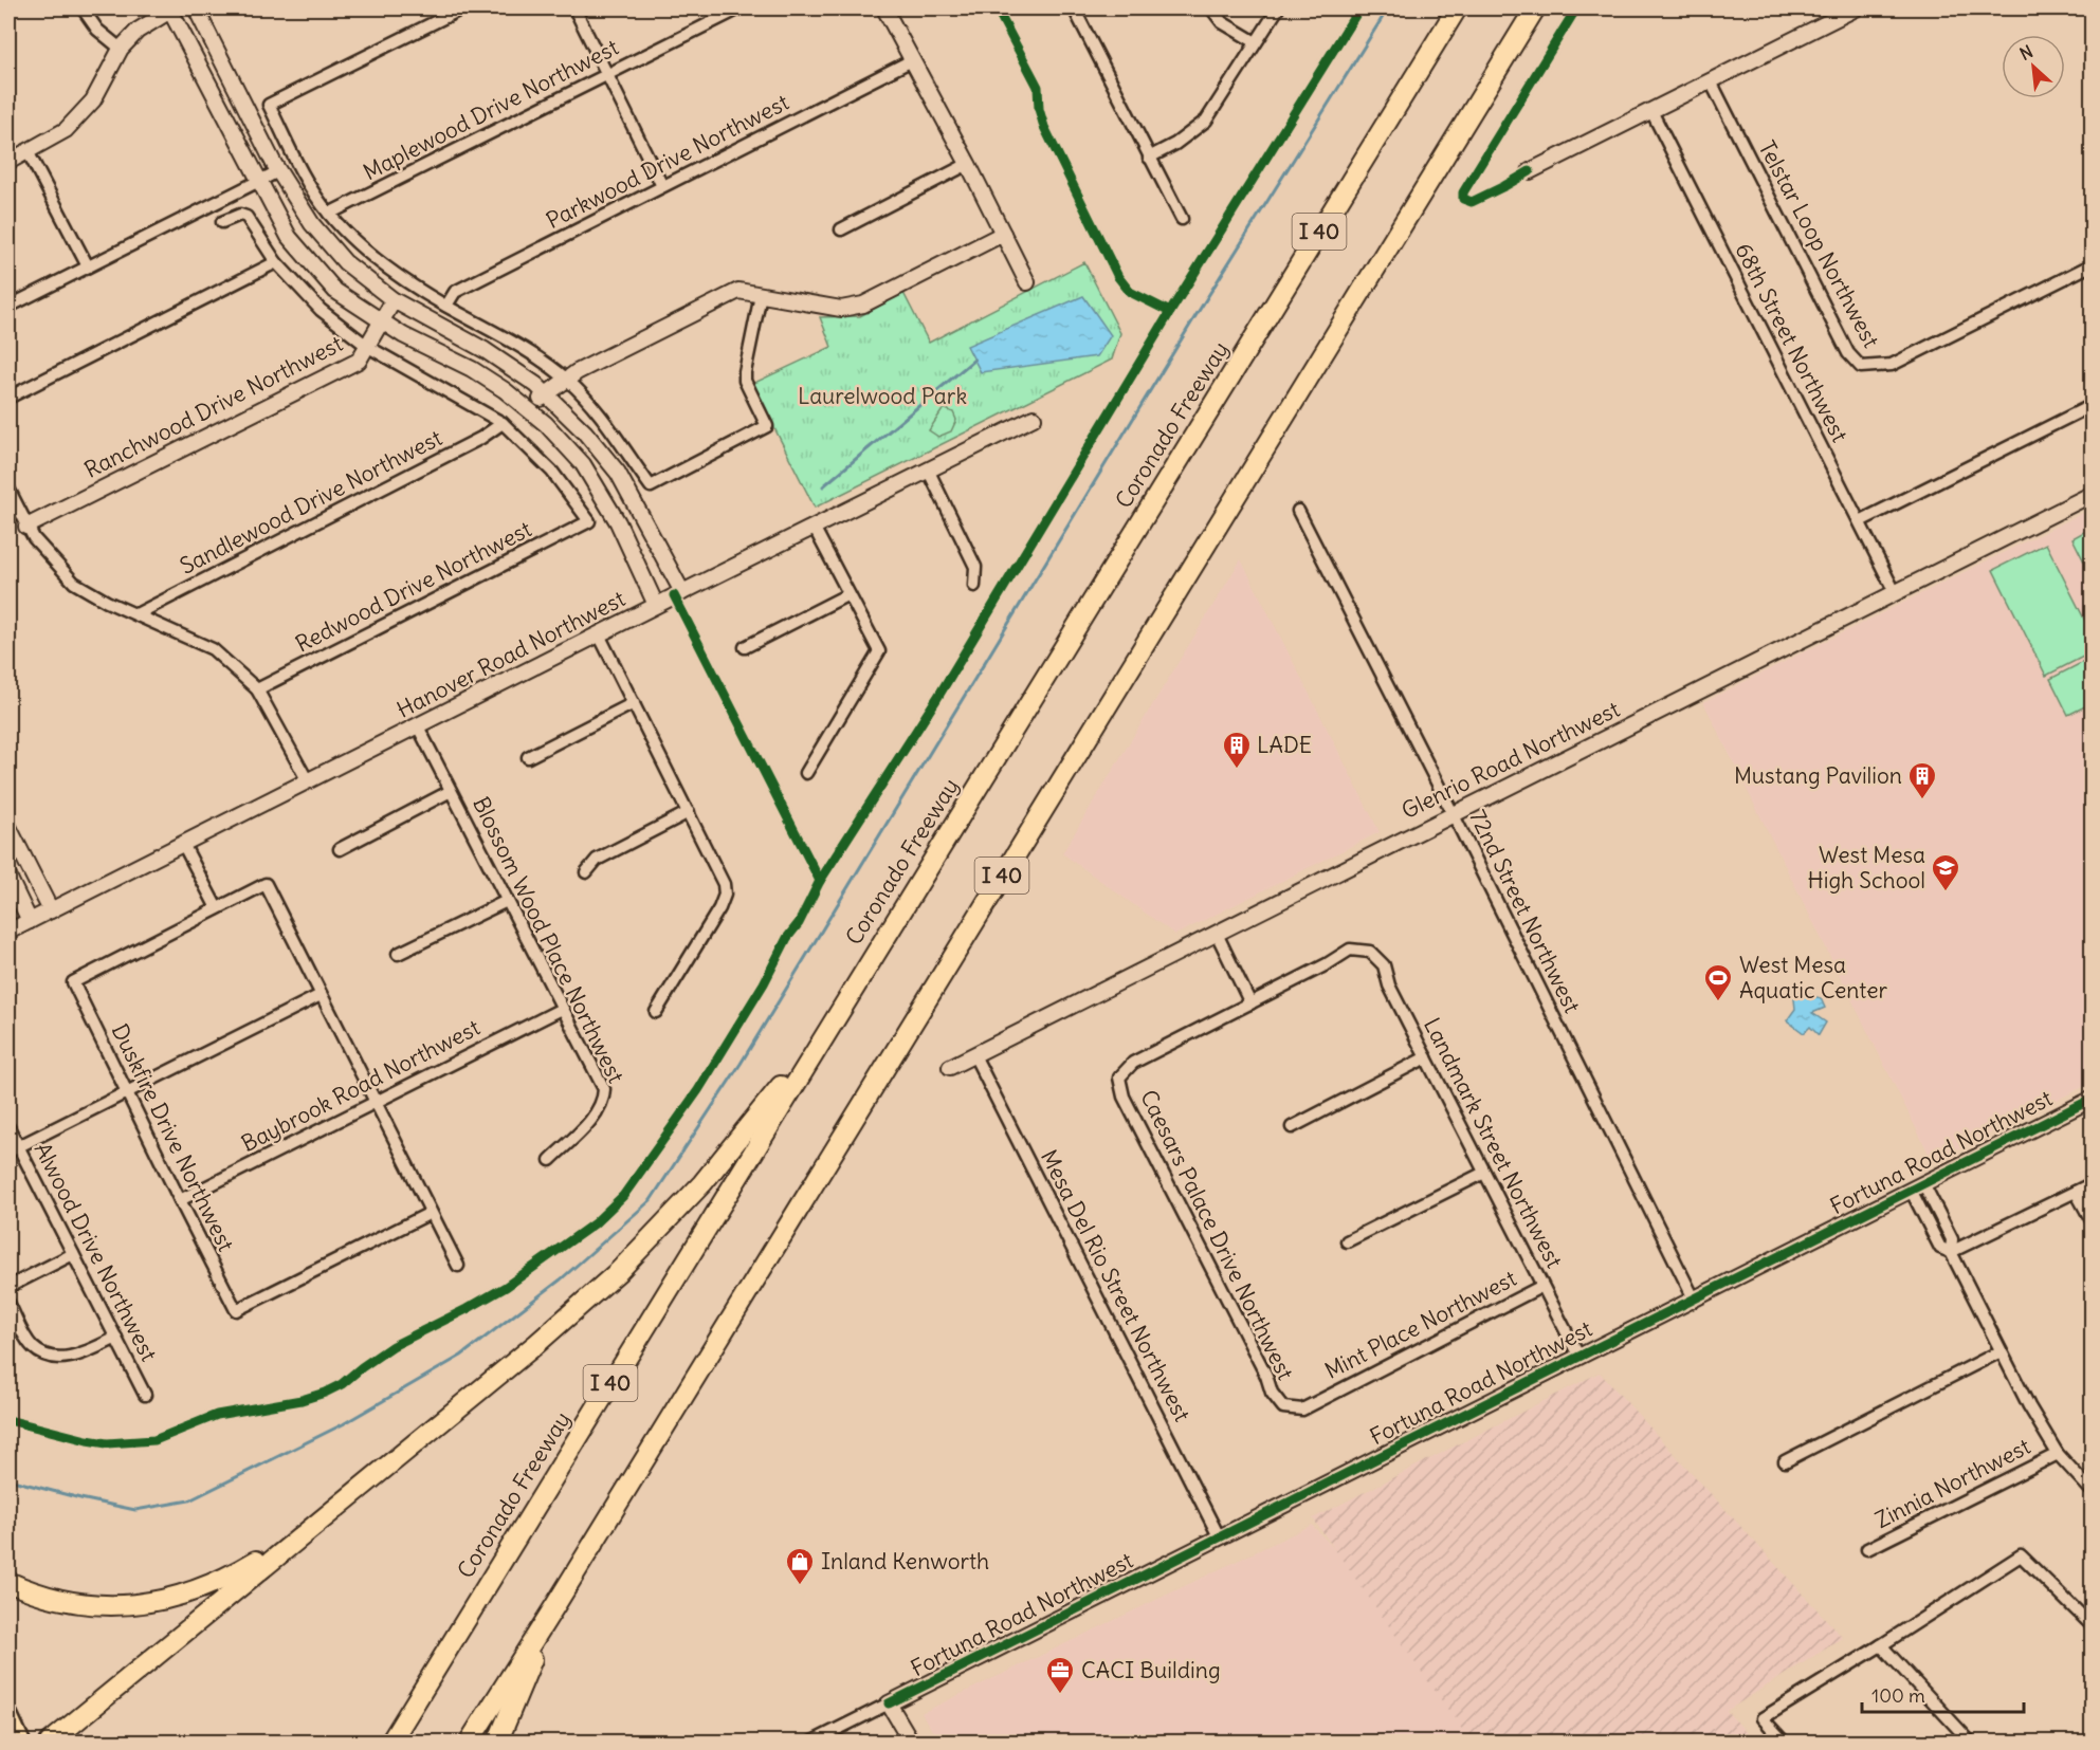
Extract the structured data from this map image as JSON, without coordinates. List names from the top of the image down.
{
  "streets": {
    "highway": ["I 40", "Coronado Freeway"],
    "street": [
      "Maplewood Drive Northwest",
      "Parkwood Drive Northwest",
      "Telstar Loop Northwest",
      "68th Street Northwest",
      "Ranchwood Drive Northwest",
      "Sandlewood Drive Northwest",
      "Redwood Drive Northwest",
      "Hanover Road Northwest",
      "Glenrio Road Northwest",
      "72nd Street Northwest",
      "Blossom Wood Place Northwest",
      "Baybrook Road Northwest",
      "Duskfire Drive Northwest",
      "Landmark Street Northwest",
      "Fortuna Road Northwest",
      "Caesars Palace Drive Northwest",
      "Alwood Drive Northwest",
      "Mesa Del Rio Street Northwest",
      "Mint Place Northwest",
      "Zinnia Northwest"
    ]
  },
  "crossings": [
    ["68th Street Northwest", "Glenrio Road Northwest"],
    ["Sandlewood Drive Northwest", "Redwood Drive Northwest"],
    ["Hanover Road Northwest", "Blossom Wood Place Northwest"],
    ["Glenrio Road Northwest", "72nd Street Northwest"],
    ["Glenrio Road Northwest", "Mesa Del Rio Street Northwest"],
    ["72nd Street Northwest", "Fortuna Road Northwest"],
    ["Blossom Wood Place Northwest", "Baybrook Road Northwest"],
    ["Baybrook Road Northwest", "Duskfire Drive Northwest"],
    ["Landmark Street Northwest", "Fortuna Road Northwest"],
    ["Landmark Street Northwest", "Caesars Palace Drive Northwest"],
    ["Landmark Street Northwest", "Mint Place Northwest"],
    ["Fortuna Road Northwest", "Mesa Del Rio Street Northwest"],
    ["Caesars Palace Drive Northwest", "Mint Place Northwest"]
  ],
  "parks": ["Laurelwood Park"],
  "places": {
    "building": ["LADE", "Mustang Pavilion"],
    "school or university": ["West Mesa High School"],
    "sports": ["West Mesa Aquatic Center"],
    "shop": ["Inland Kenworth"],
    "office": ["CACI Building"]
  },
  "scale_bar": "100 m",
  "north": "top left"
}
